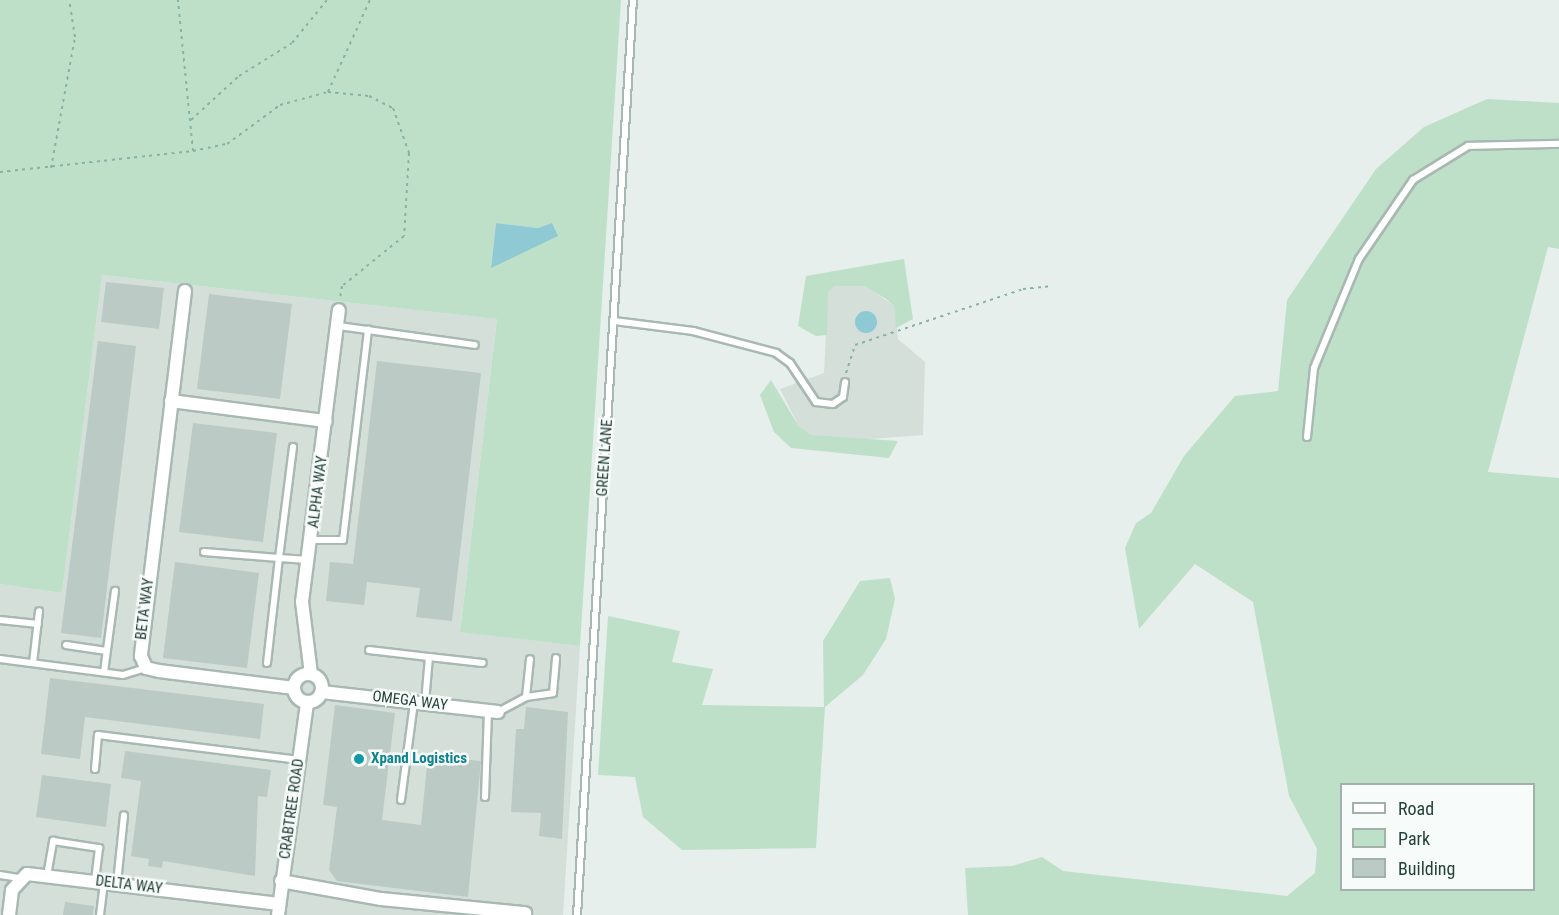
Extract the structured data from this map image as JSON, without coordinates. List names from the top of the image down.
{
  "streets": {
    "street": [
      "ALPHA WAY",
      "BETA WAY",
      "OMEGA WAY",
      "CRABTREE ROAD",
      "DELTA WAY"
    ],
    "lane": ["GREEN LANE"]
  },
  "crossings": [
    ["ALPHA WAY", "OMEGA WAY"],
    ["ALPHA WAY", "CRABTREE ROAD"],
    ["OMEGA WAY", "CRABTREE ROAD"],
    ["CRABTREE ROAD", "DELTA WAY"]
  ],
  "places": ["Xpand Logistics"],
  "legend": ["Road", "Park", "Building"]
}
